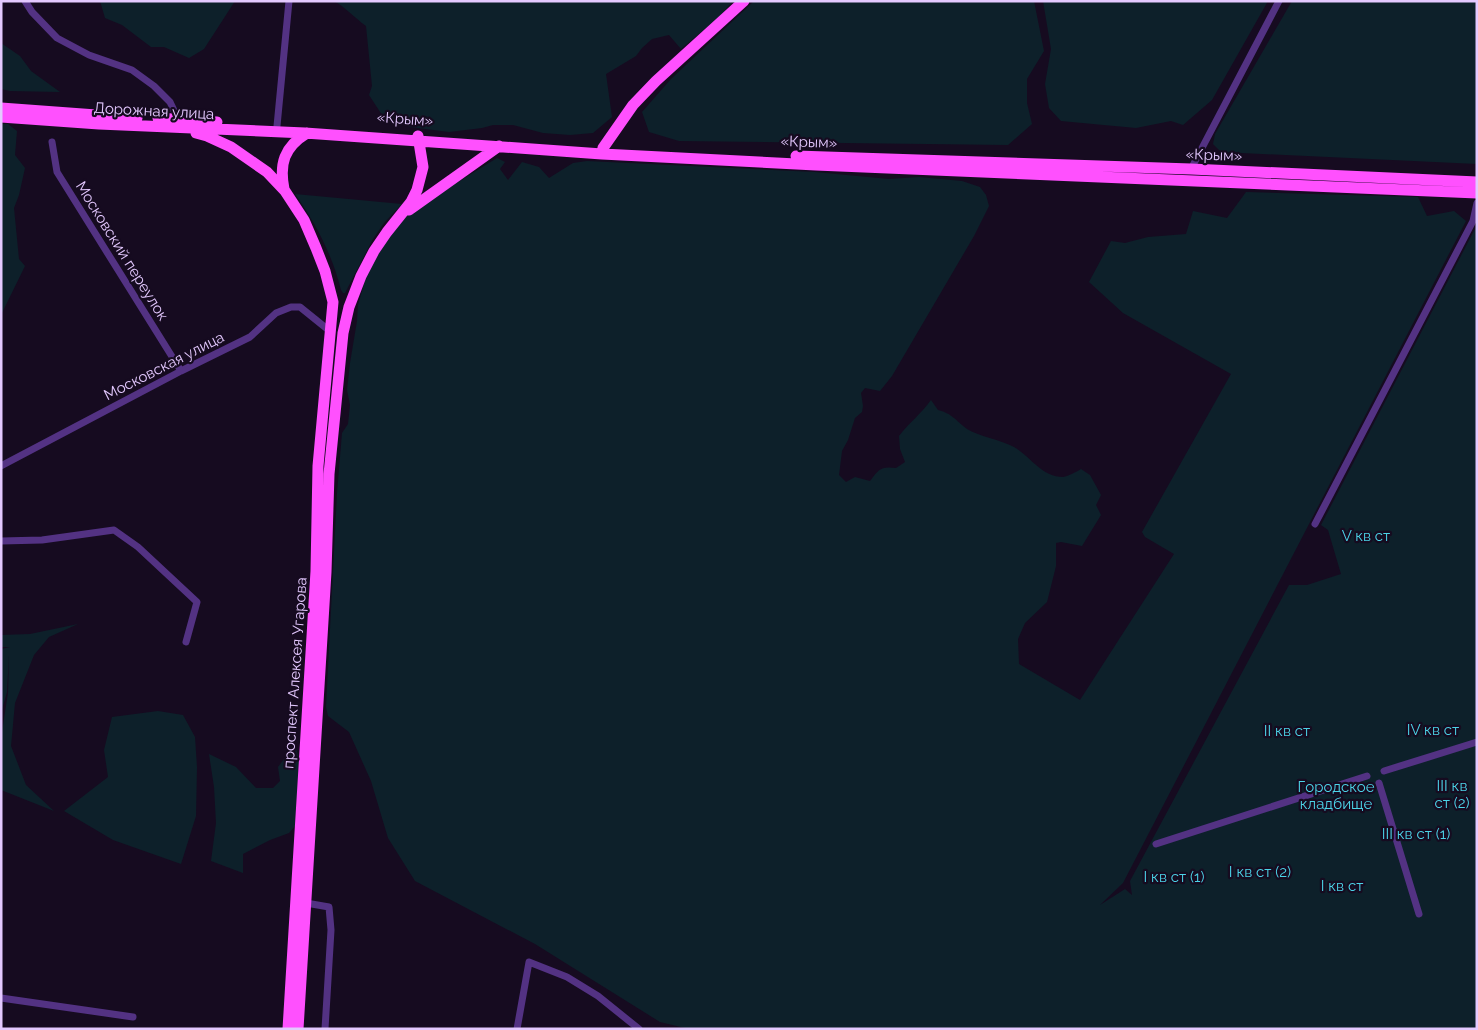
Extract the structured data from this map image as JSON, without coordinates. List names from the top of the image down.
{
  "streets": {
    "main road": ["Дорожная улица", "«Крым»", "проспект Алексея Угарова"],
    "street": ["Московский переулок", "Московская улица"]
  },
  "crossings": [
    ["Дорожная улица", "«Крым»"],
    ["«Крым»", "проспект Алексея Угарова"],
    ["Московский переулок", "Московская улица"],
    ["Московская улица", "проспект Алексея Угарова"]
  ],
  "parks": [
    "V кв ст",
    "IV кв ст",
    "II кв ст",
    "III кв ст (2)",
    "Городское кладбище",
    "III кв ст (1)",
    "I кв ст (2)",
    "I кв ст (1)",
    "I кв ст"
  ]
}
